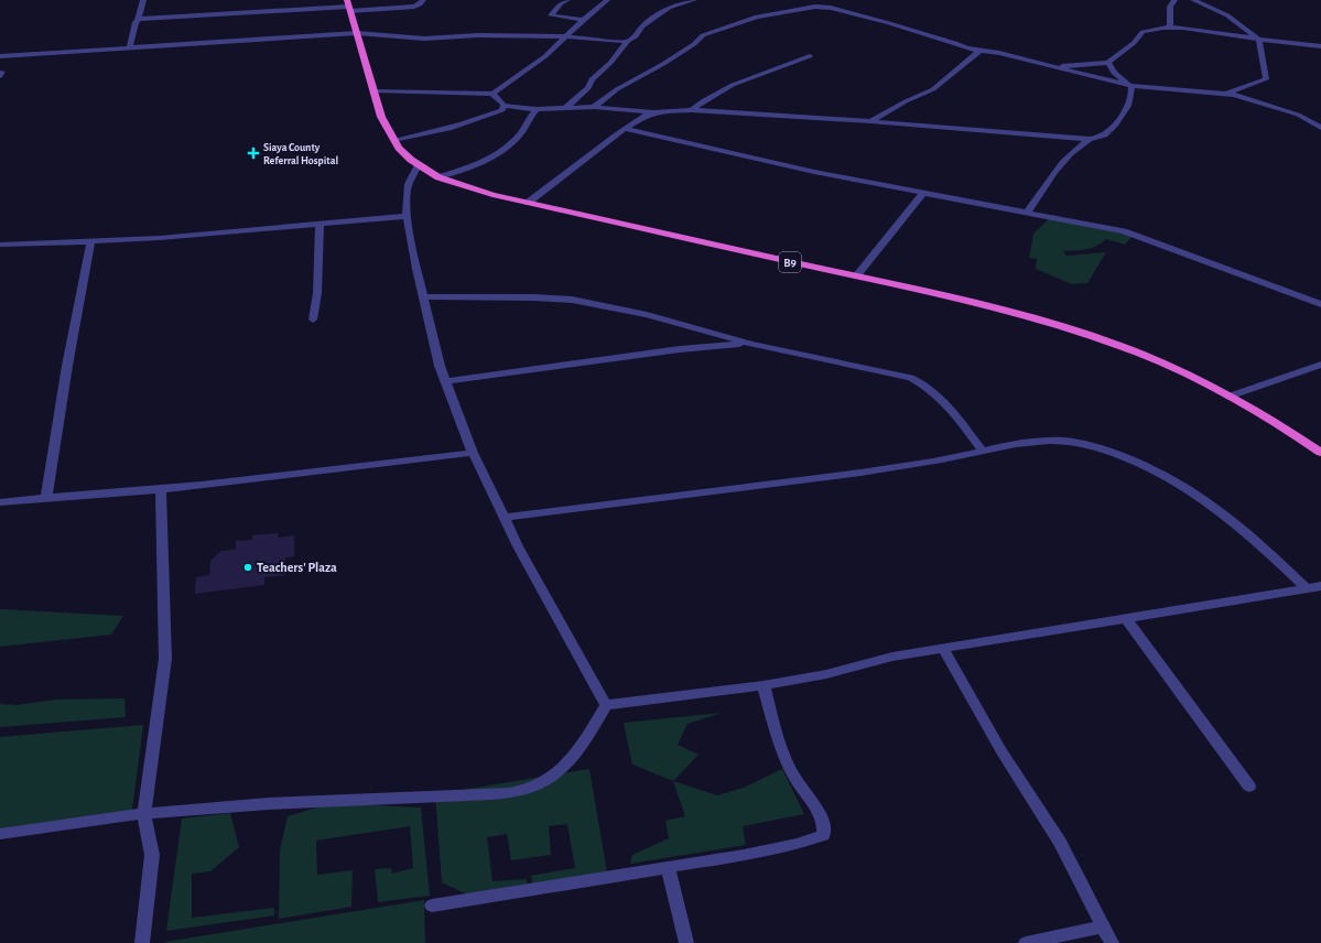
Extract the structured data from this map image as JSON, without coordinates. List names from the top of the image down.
{
  "streets": {
    "highway": ["B9"]
  },
  "places": {
    "health": ["Siaya County Referral Hospital"],
    "other": ["Teachers' Plaza"]
  }
}
